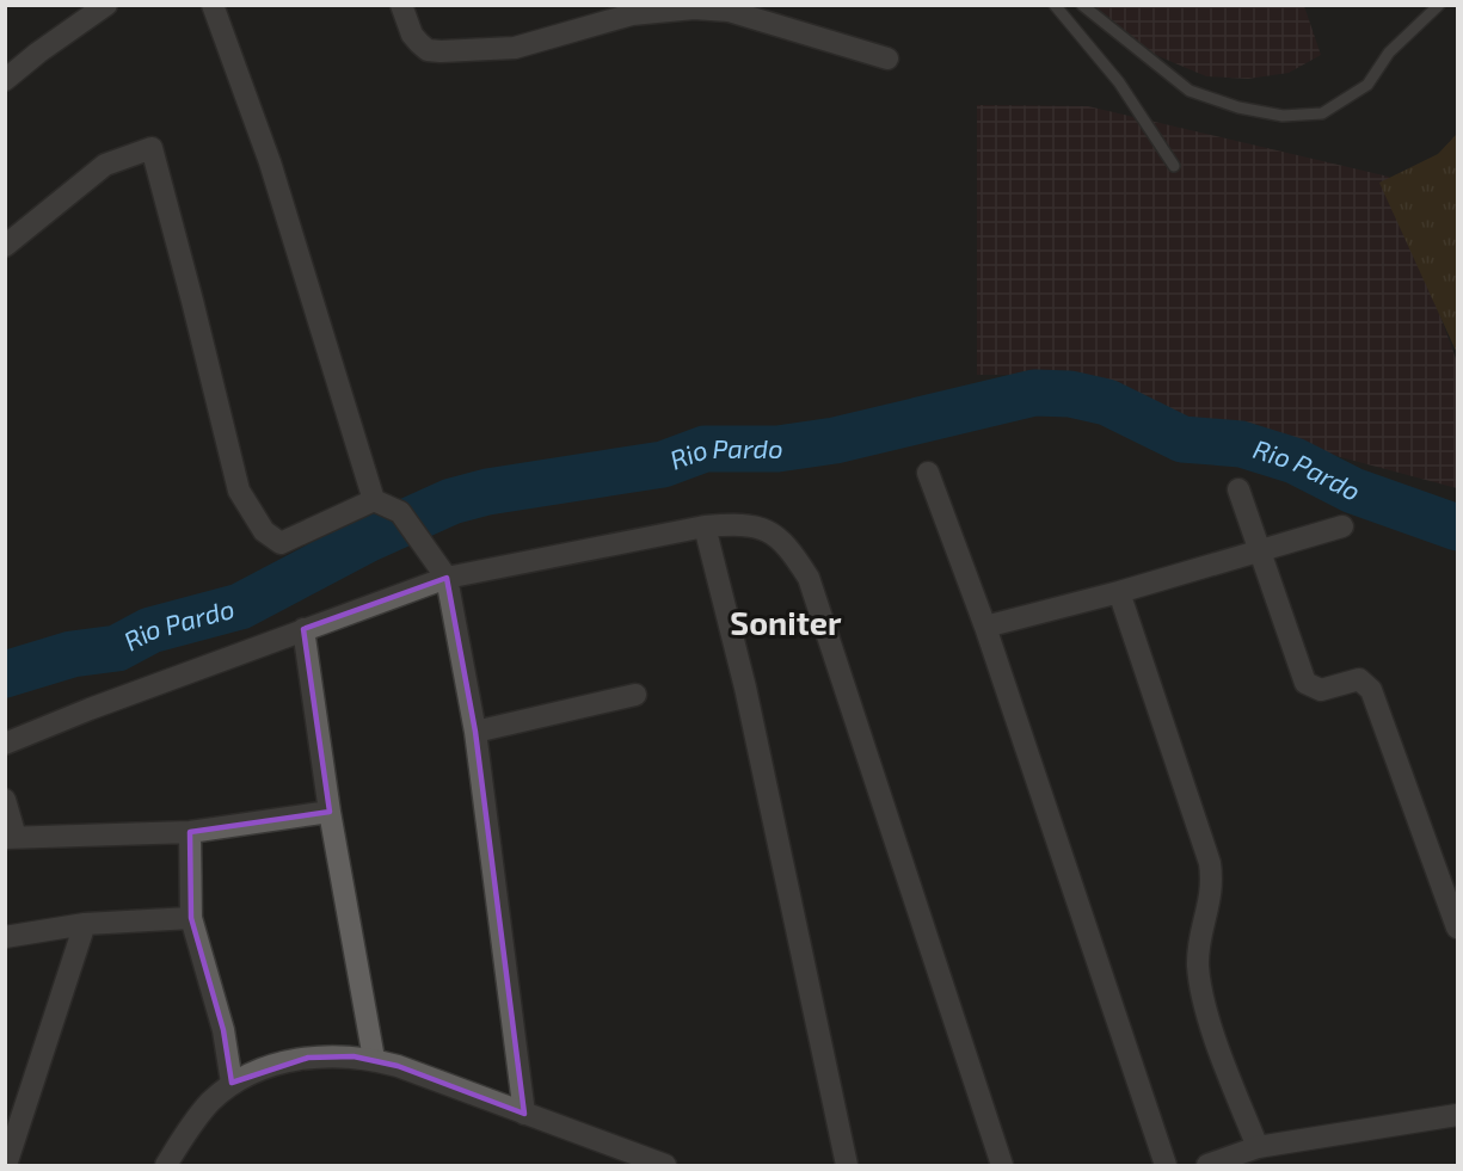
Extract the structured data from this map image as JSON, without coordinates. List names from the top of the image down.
{
  "districts": ["Soniter"],
  "water": ["Rio Pardo"]
}
